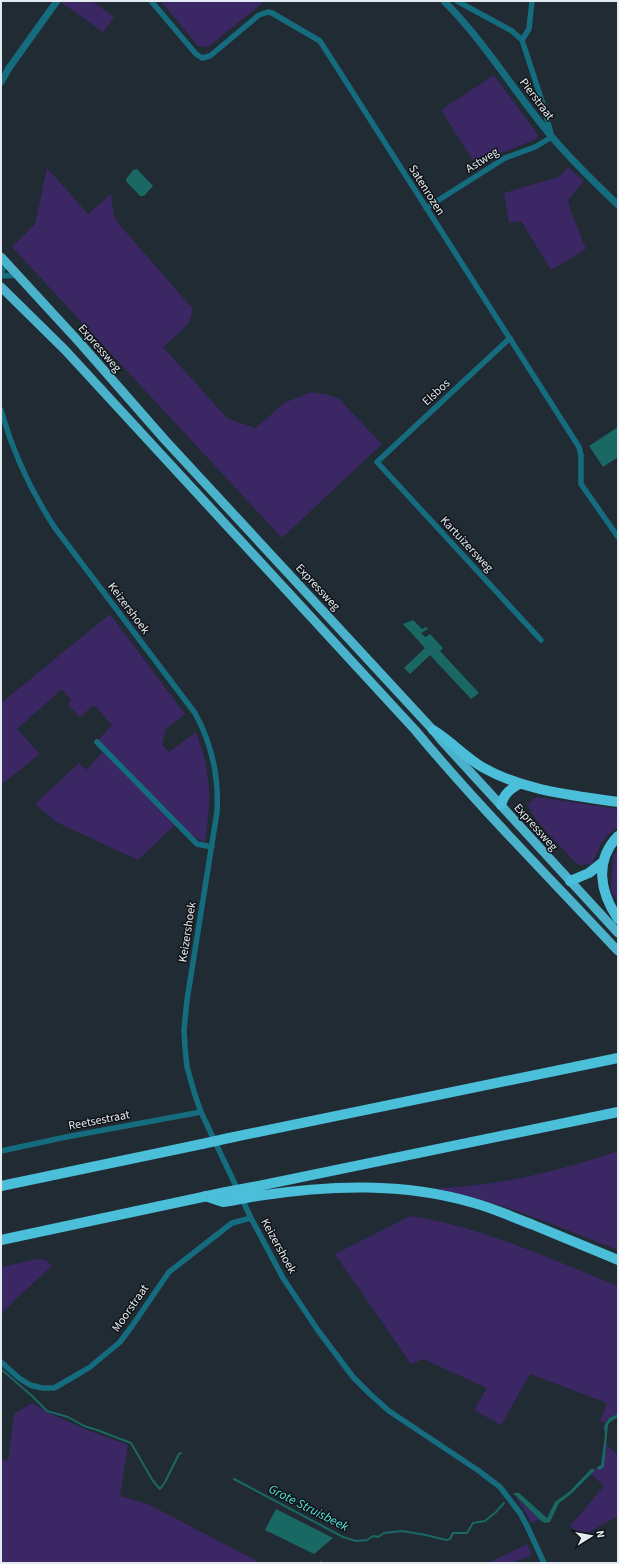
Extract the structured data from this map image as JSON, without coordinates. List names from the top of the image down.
{
  "streets": {
    "highway": ["Expressweg"],
    "street": [
      "Pierstraat",
      "Astweg",
      "Satenrozen",
      "Elsbos",
      "Kartuizersweg",
      "Keizershoek",
      "Reetsestraat",
      "Moorstraat"
    ]
  },
  "crossings": [
    ["Pierstraat", "Astweg"],
    ["Astweg", "Satenrozen"],
    ["Satenrozen", "Elsbos"],
    ["Elsbos", "Kartuizersweg"],
    ["Keizershoek", "Reetsestraat"],
    ["Keizershoek", "Moorstraat"]
  ],
  "water": ["Grote Struisbeek"],
  "north": "right"
}
